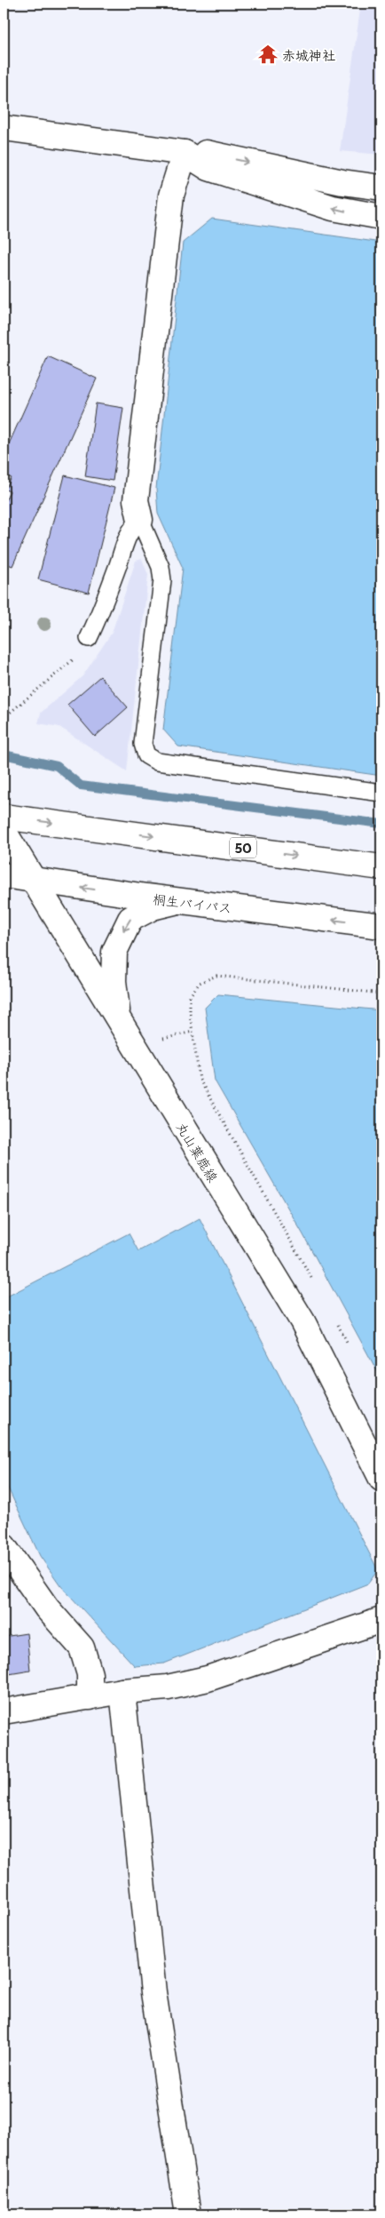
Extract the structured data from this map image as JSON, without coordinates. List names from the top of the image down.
{
  "streets": {
    "main road": ["50", "桐生バイパス", "丸山葉鹿線"]
  },
  "crossings": [
    ["桐生バイパス", "丸山葉鹿線"]
  ],
  "places": {
    "temple": ["赤城神社"]
  }
}
